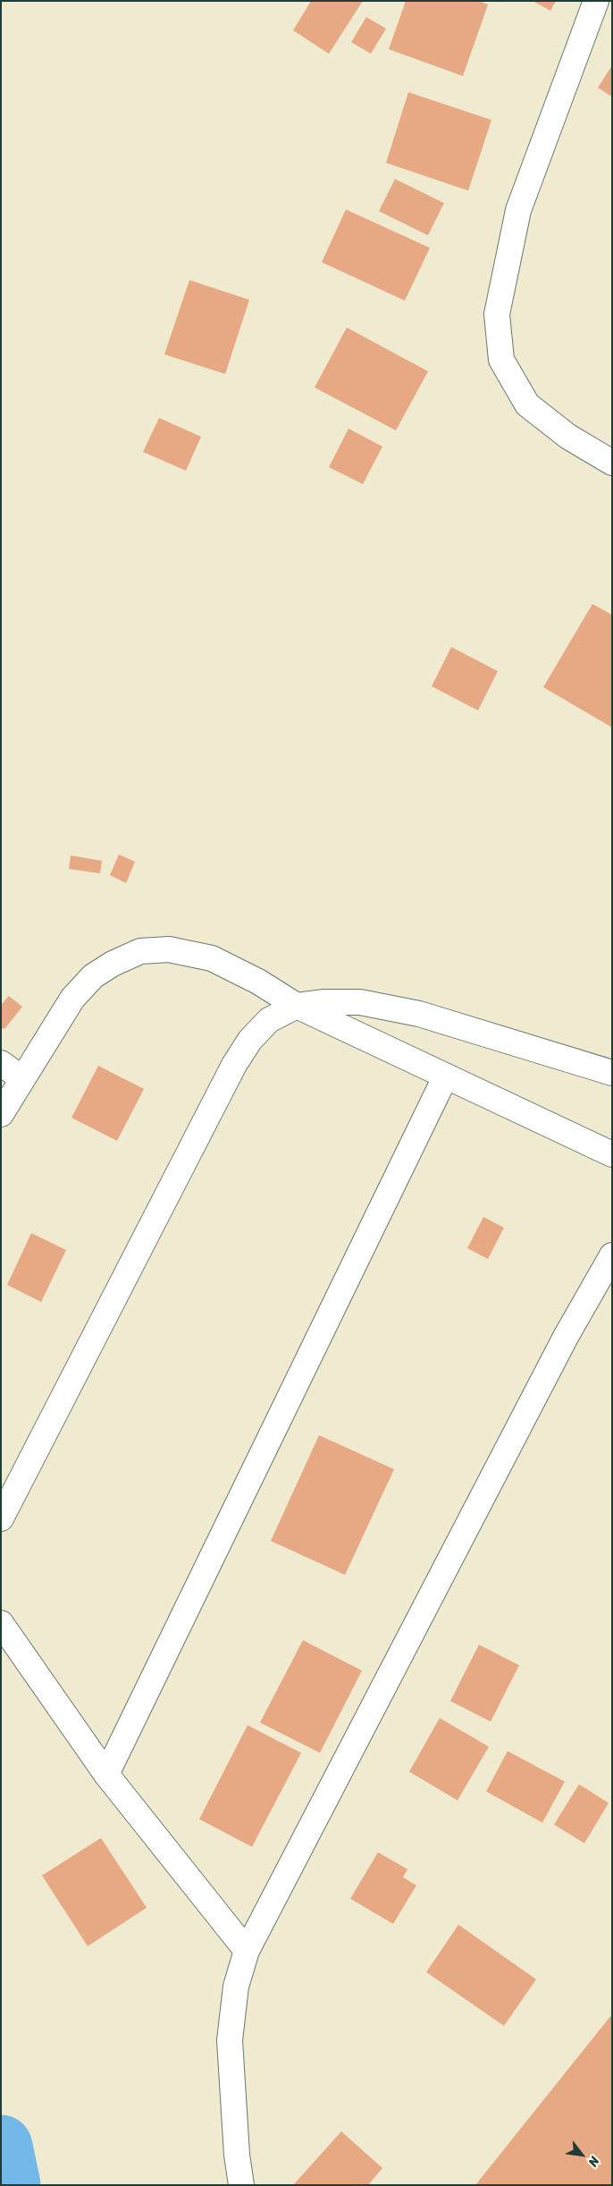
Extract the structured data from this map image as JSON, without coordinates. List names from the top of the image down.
{
  "north": "bottom right"
}
